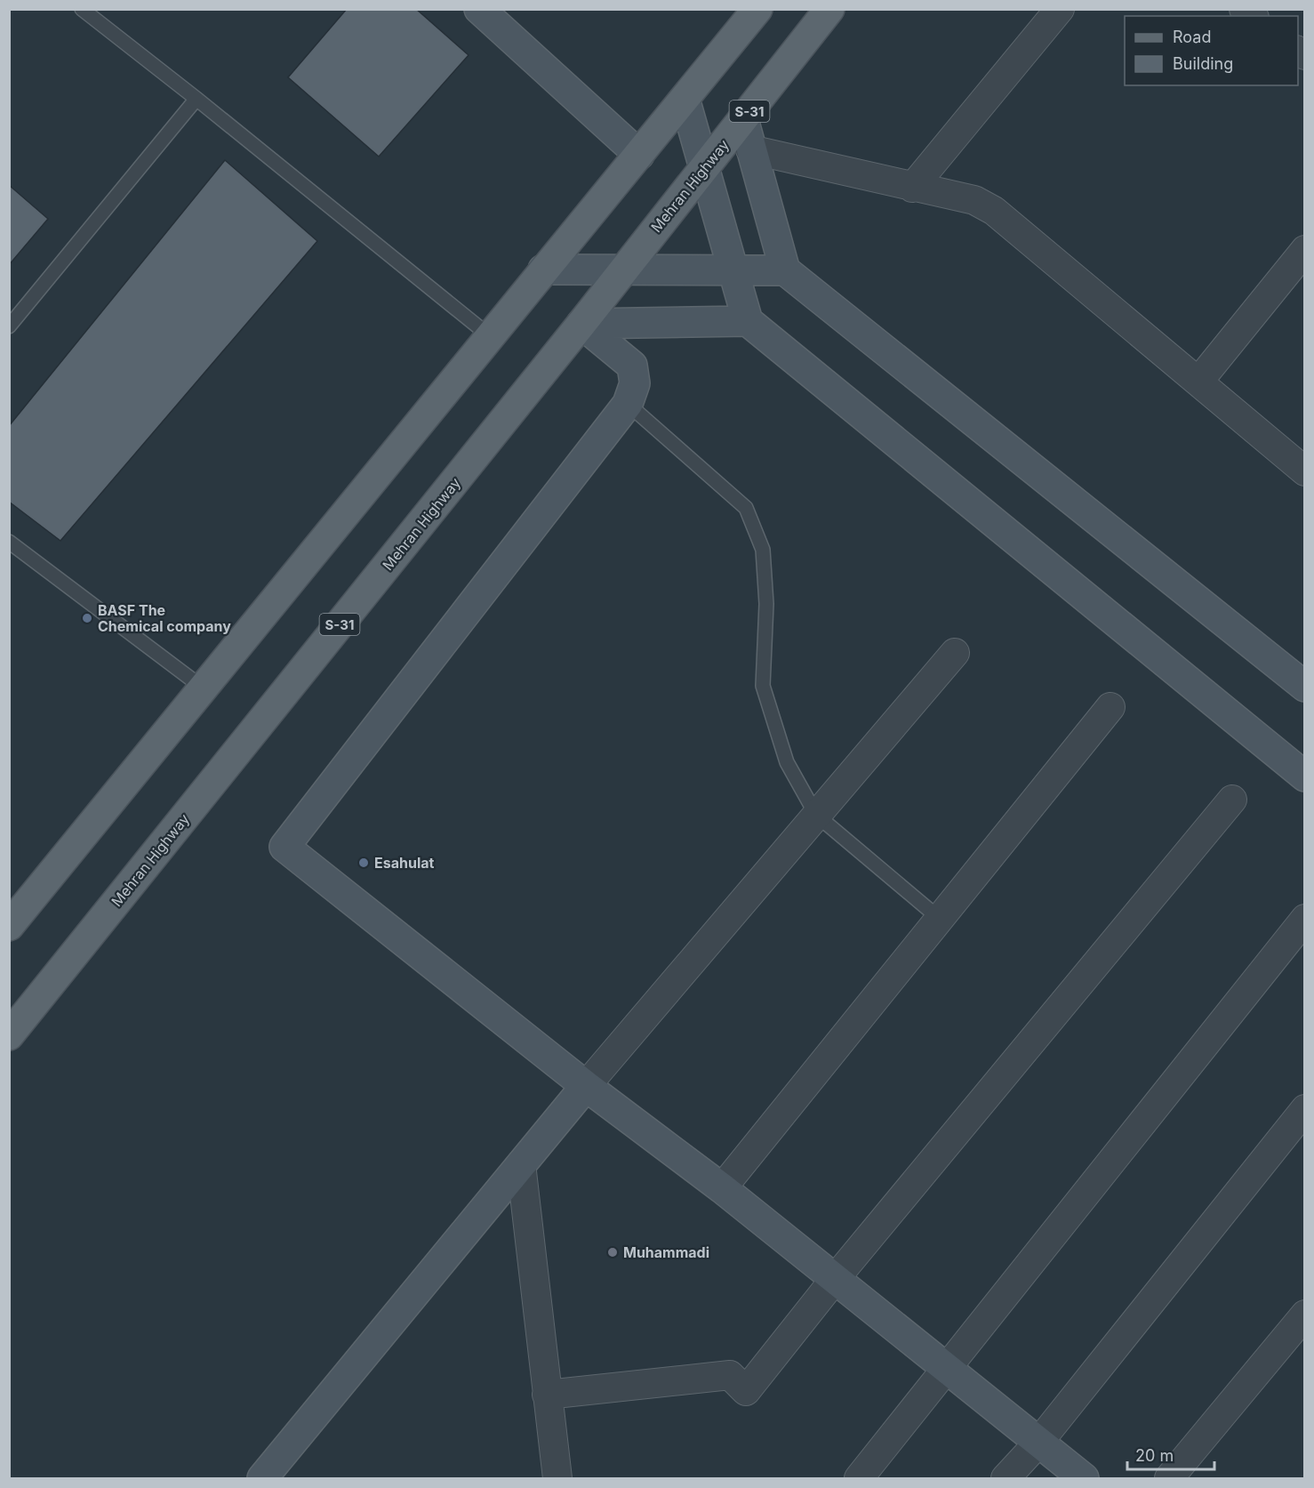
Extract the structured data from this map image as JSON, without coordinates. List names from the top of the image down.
{
  "streets": {
    "main road": ["S-31", "Mehran Highway"]
  },
  "places": ["BASF The Chemical company", "Esahulat", "Muhammadi"],
  "legend": ["Road", "Building"],
  "scale_bar": "20 m"
}
